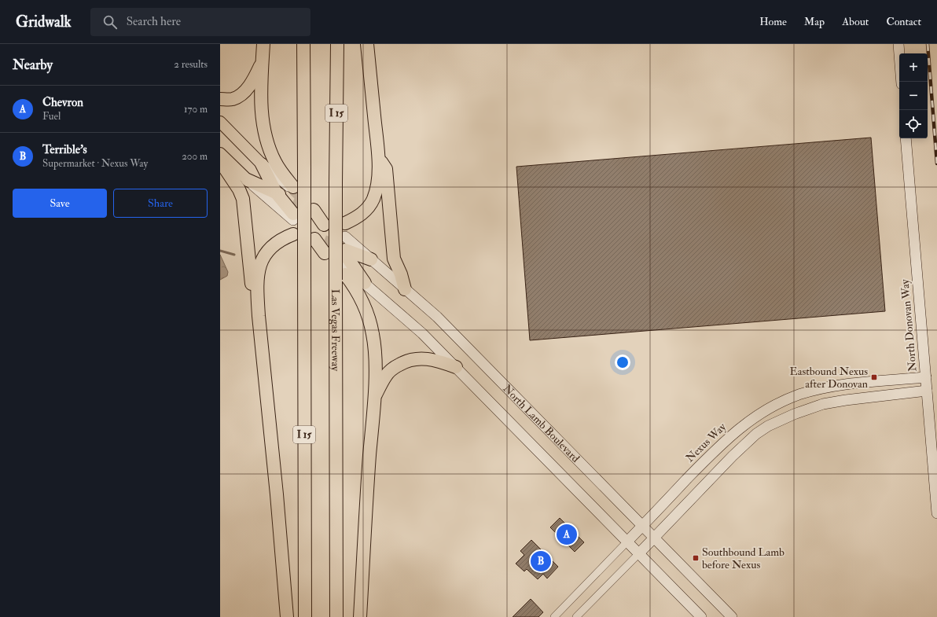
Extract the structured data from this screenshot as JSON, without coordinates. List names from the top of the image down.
{
  "streets": {
    "highway": ["I 15", "Las Vegas Freeway"],
    "main road": ["North Donovan Way", "North Lamb Boulevard", "Nexus Way"]
  },
  "crossings": [
    ["North Donovan Way", "Nexus Way"],
    ["North Lamb Boulevard", "Nexus Way"]
  ],
  "places": {
    "transit": ["Eastbound Nexus after Donovan", "Southbound Lamb before Nexus"]
  },
  "page": {
    "header": "Gridwalk",
    "search": "Search here",
    "nav": [
      "Home",
      "Map",
      "About",
      "Contact"
    ],
    "heading": ["Nearby", "2 results"],
    "map_buttons": ["+", "−"],
    "list": [
      {
        "mark": "A",
        "name": "Chevron",
        "note": "Fuel",
        "value": "170 m"
      },
      {
        "mark": "B",
        "name": "Terrible's",
        "note": "Supermarket · Nexus Way",
        "value": "200 m"
      }
    ],
    "buttons": ["Save", "Share"],
    "pins": ["A", "B"]
  }
}
